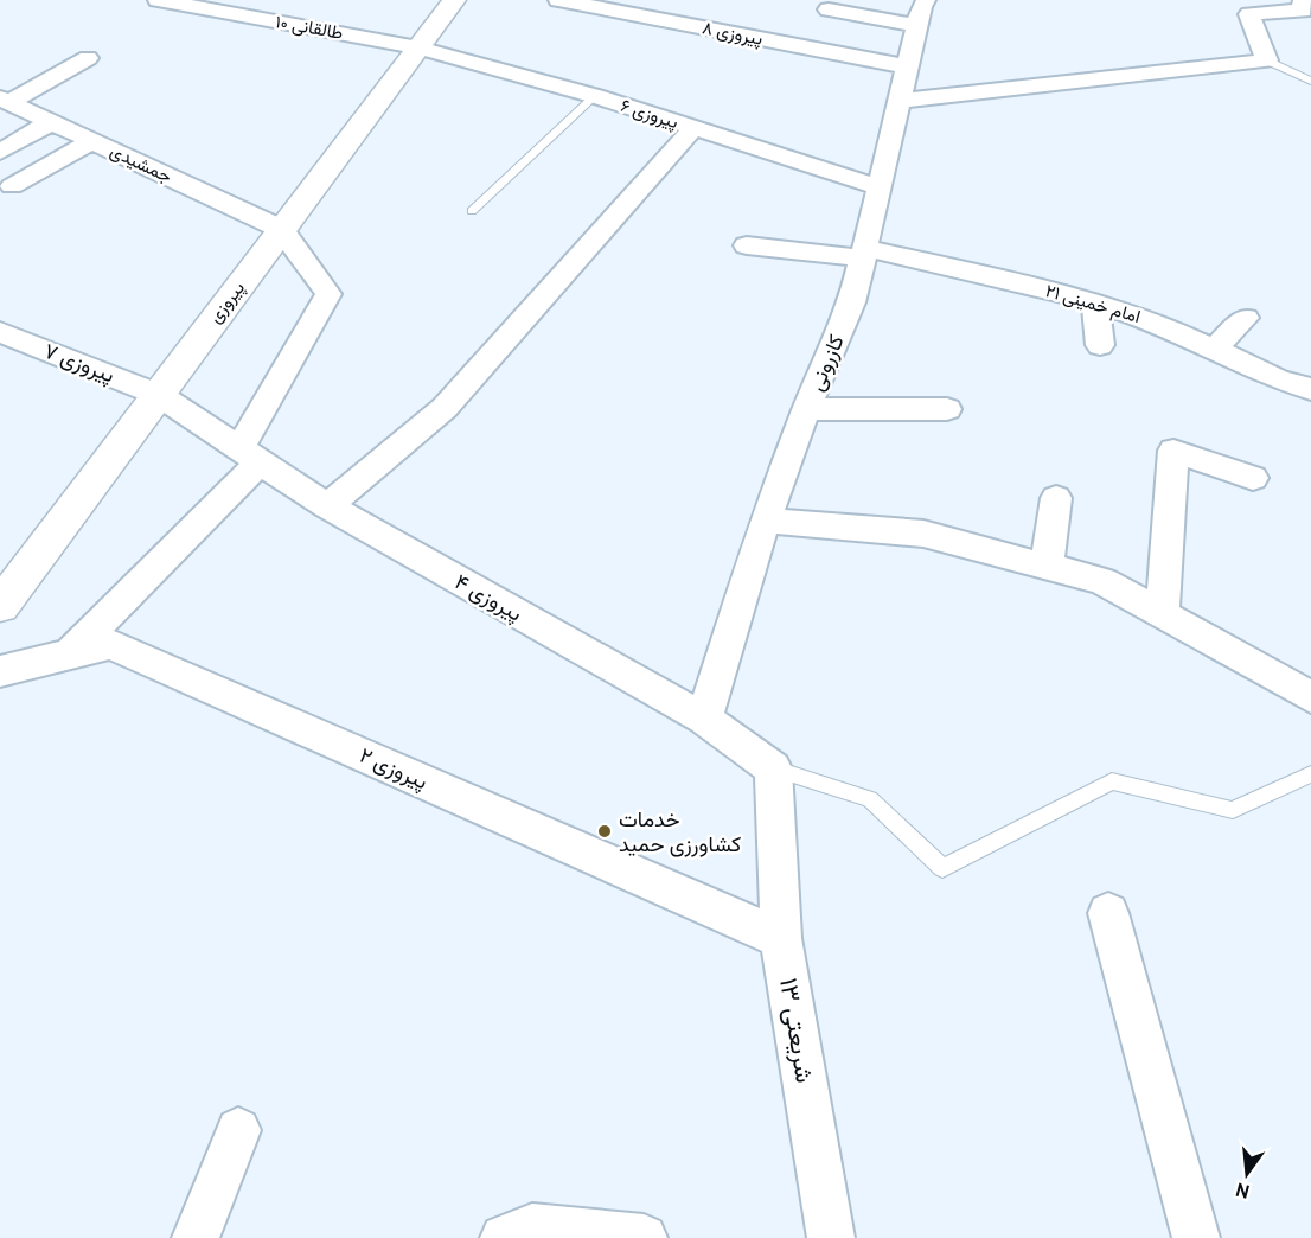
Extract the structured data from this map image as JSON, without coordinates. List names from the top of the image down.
{
  "streets": {
    "street": [
      "طالقانی ۱۰",
      "پیروزی ۸",
      "پیروزی ۶",
      "جمشیدی",
      "پیروزی",
      "امام خمینی ۲۱",
      "پیروزی ۷",
      "کازرونی",
      "پیروزی ۴",
      "پیروزی ۲",
      "شریعتی ۱۳"
    ]
  },
  "crossings": [
    ["طالقانی ۱۰", "پیروزی ۶"],
    ["طالقانی ۱۰", "پیروزی"],
    ["پیروزی ۸", "کازرونی"],
    ["پیروزی ۶", "پیروزی"],
    ["پیروزی ۶", "کازرونی"],
    ["جمشیدی", "پیروزی"],
    ["پیروزی", "پیروزی ۷"],
    ["پیروزی", "پیروزی ۴"],
    ["امام خمینی ۲۱", "کازرونی"],
    ["پیروزی ۷", "پیروزی ۴"],
    ["کازرونی", "پیروزی ۴"],
    ["پیروزی ۴", "شریعتی ۱۳"],
    ["پیروزی ۲", "شریعتی ۱۳"]
  ],
  "places": ["خدمات کشاورزی حمید"],
  "north": "bottom"
}
